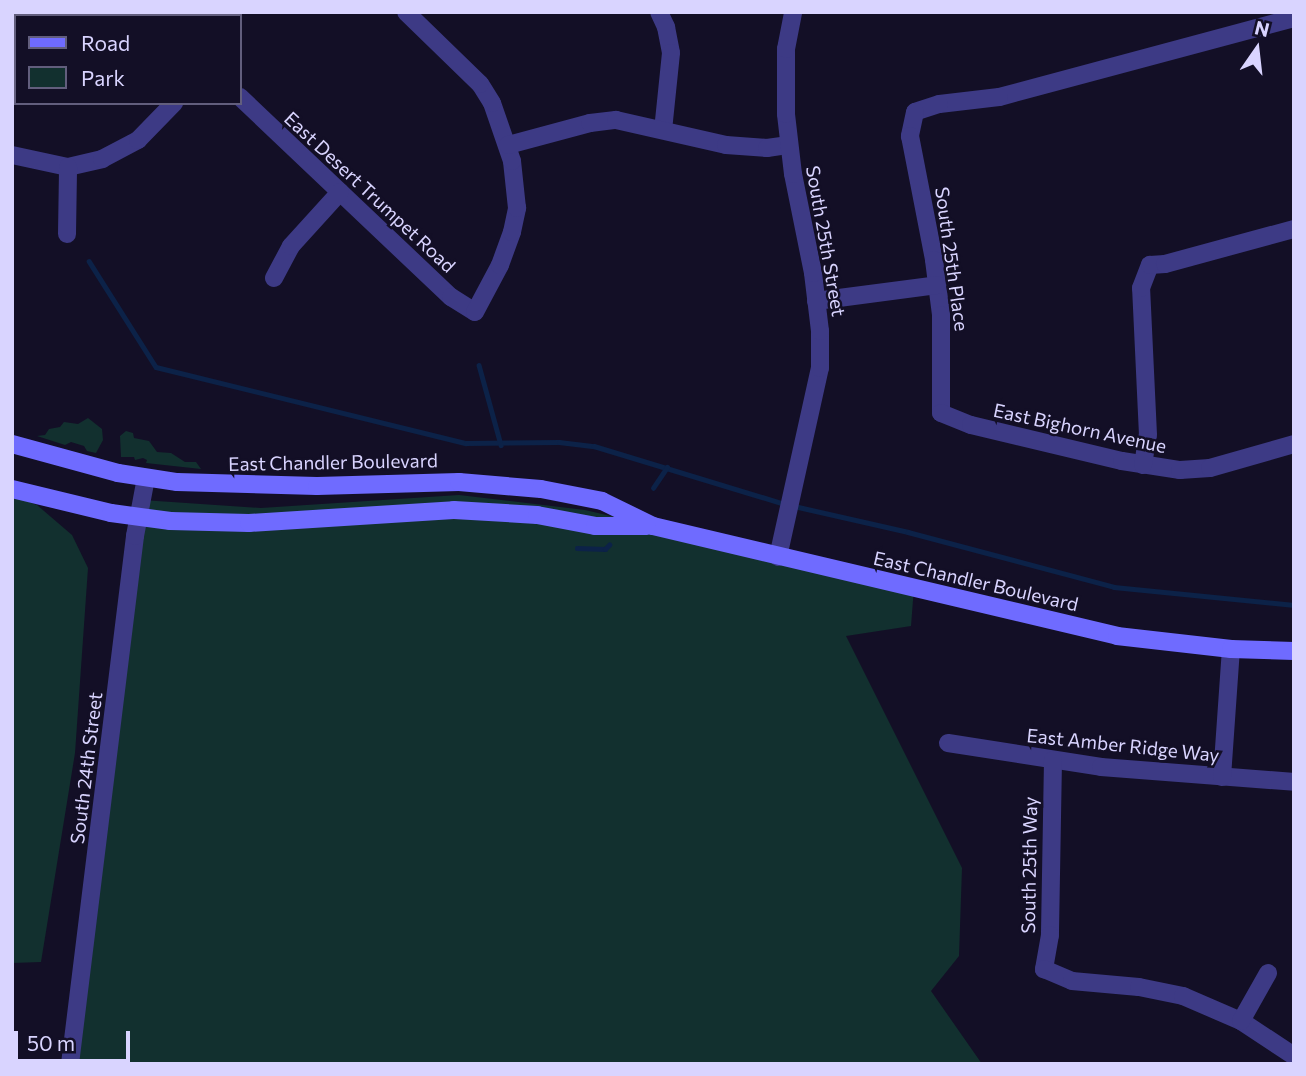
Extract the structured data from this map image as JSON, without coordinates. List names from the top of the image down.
{
  "streets": {
    "main road": ["East Chandler Boulevard"],
    "street": [
      "East Desert Trumpet Road",
      "South 25th Street",
      "South 25th Place",
      "East Bighorn Avenue",
      "East Amber Ridge Way",
      "South 24th Street",
      "South 25th Way"
    ]
  },
  "crossings": [
    ["South 25th Street", "East Chandler Boulevard"],
    ["South 25th Place", "East Bighorn Avenue"],
    ["East Chandler Boulevard", "South 24th Street"],
    ["East Amber Ridge Way", "South 25th Way"]
  ],
  "legend": ["Road", "Park"],
  "scale_bar": "50 m",
  "north": "top"
}
